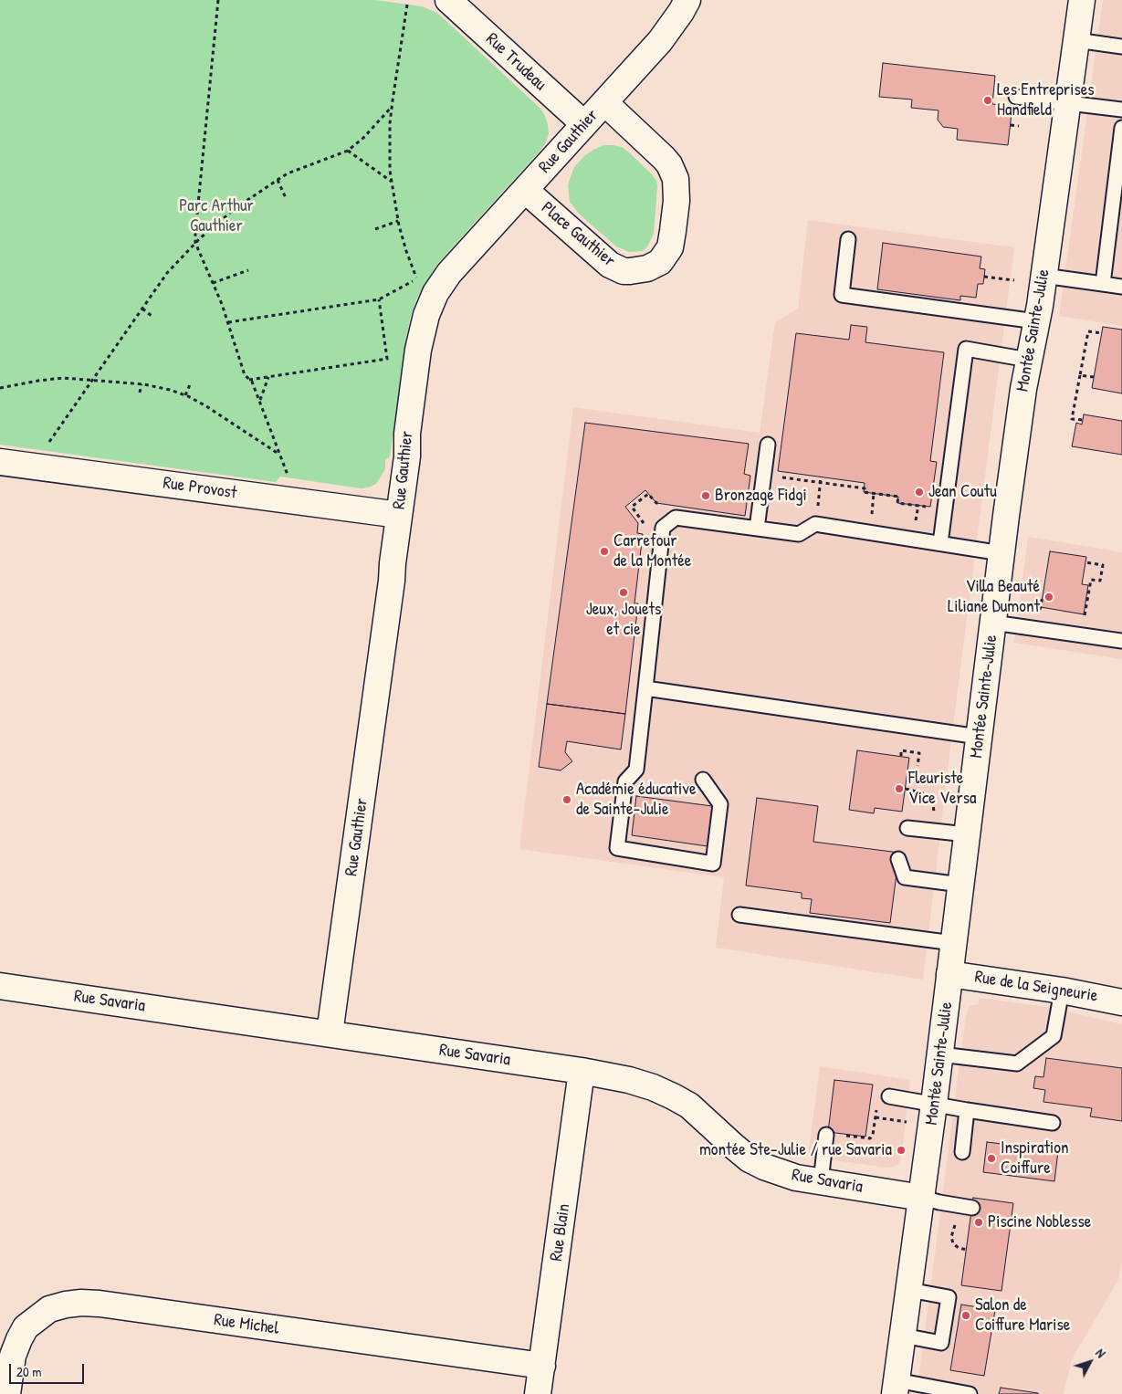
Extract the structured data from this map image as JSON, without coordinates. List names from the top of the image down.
{
  "streets": {
    "street": [
      "Rue Trudeau",
      "Rue Gauthier",
      "Place Gauthier",
      "Montée Sainte-Julie",
      "Rue Provost",
      "Rue de la Seigneurie",
      "Rue Savaria",
      "Rue Blain",
      "Rue Michel"
    ]
  },
  "crossings": [
    ["Rue Trudeau", "Rue Gauthier"],
    ["Rue Gauthier", "Place Gauthier"],
    ["Rue Gauthier", "Rue Provost"],
    ["Rue Gauthier", "Rue Savaria"],
    ["Montée Sainte-Julie", "Rue de la Seigneurie"],
    ["Montée Sainte-Julie", "Rue Savaria"],
    ["Rue Savaria", "Rue Blain"],
    ["Rue Blain", "Rue Michel"]
  ],
  "parks": ["Parc Arthur Gauthier"],
  "places": [
    "Les Entreprises Handfield",
    "Jean Coutu",
    "Bronzage Fidgi",
    "Carrefour de la Montée",
    "Jeux, Jouets et cie",
    "Villa Beauté Liliane Dumont",
    "Fleuriste Vice Versa",
    "Académie éducative de Sainte-Julie",
    "montée Ste-Julie / rue Savaria",
    "Inspiration Coiffure",
    "Piscine Noblesse",
    "Salon de Coiffure Marise"
  ],
  "scale_bar": "20 m",
  "north": "top right"
}
